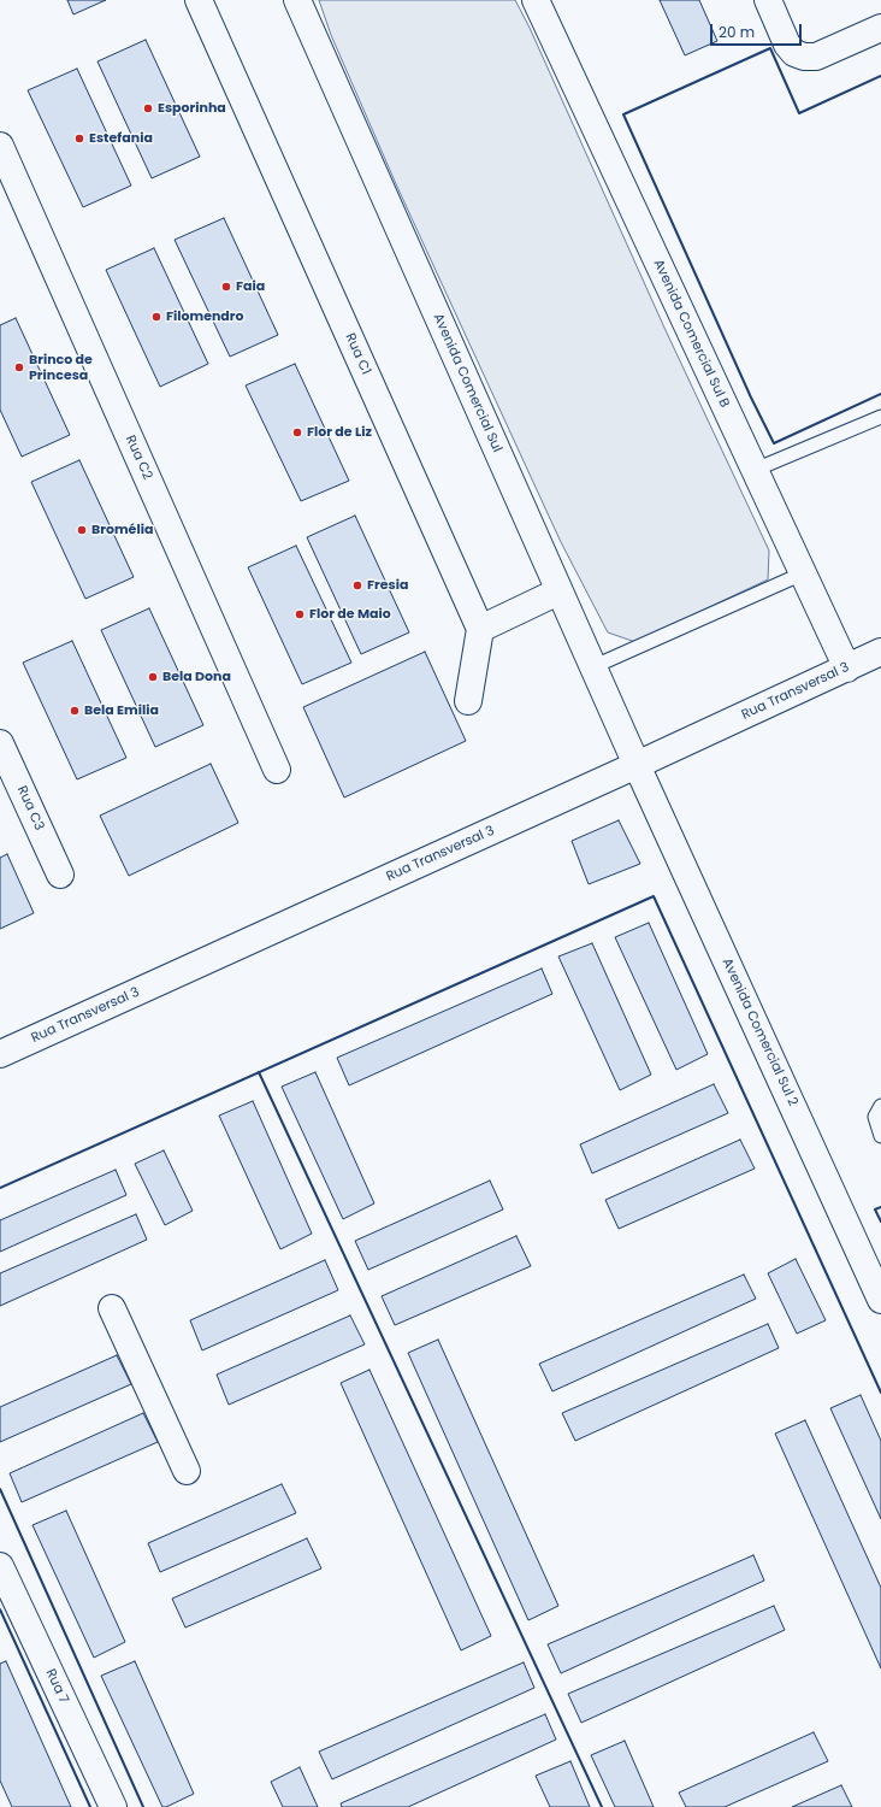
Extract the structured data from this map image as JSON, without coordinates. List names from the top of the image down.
{
  "streets": {
    "street": [
      "Avenida Comercial Sul B",
      "Rua C1",
      "Avenida Comercial Sul",
      "Rua C2",
      "Rua Transversal 3",
      "Rua C3",
      "Avenida Comercial Sul 2",
      "Rua 7"
    ]
  },
  "crossings": [
    ["Avenida Comercial Sul B", "Rua Transversal 3"],
    ["Avenida Comercial Sul", "Rua Transversal 3"],
    ["Avenida Comercial Sul", "Avenida Comercial Sul 2"],
    ["Rua Transversal 3", "Avenida Comercial Sul 2"]
  ],
  "places": [
    "Esporinha",
    "Estefania",
    "Faia",
    "Filomendro",
    "Brinco de Princesa",
    "Flor de Liz",
    "Bromélia",
    "Fresia",
    "Flor de Maio",
    "Bela Dona",
    "Bela Emilia"
  ],
  "scale_bar": "20 m"
}
